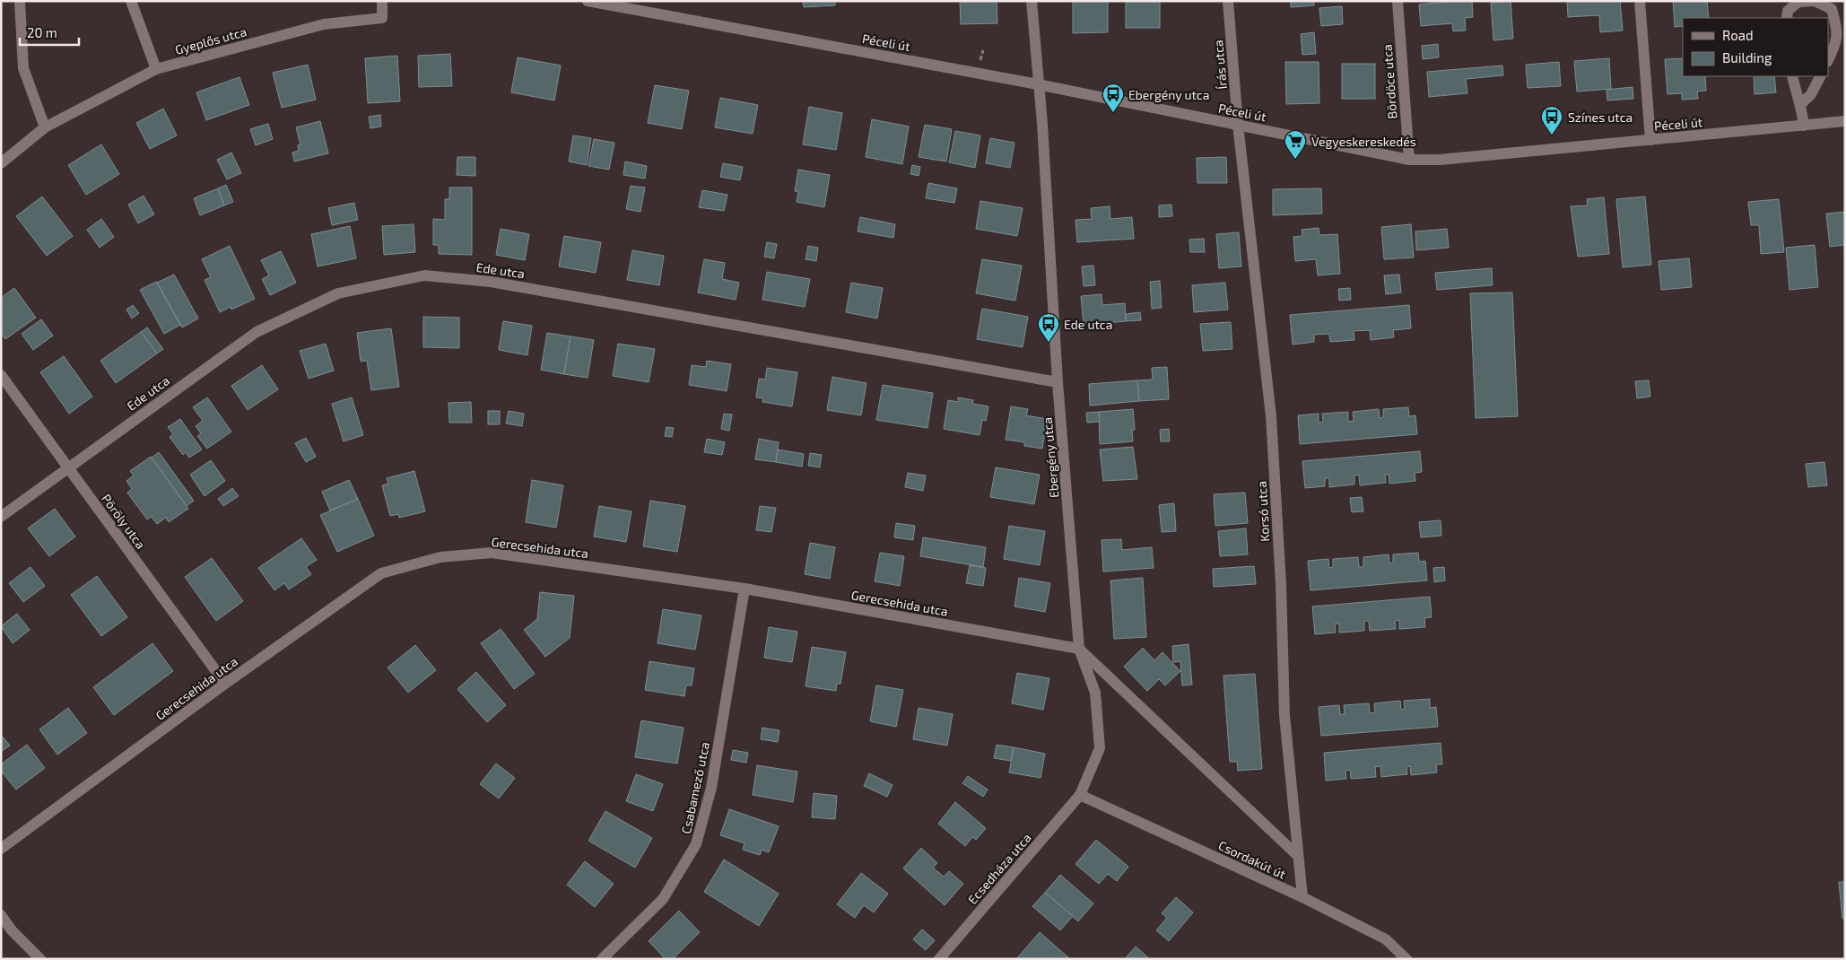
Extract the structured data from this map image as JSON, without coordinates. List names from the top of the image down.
{
  "streets": {
    "street": [
      "Gyeplős utca",
      "Péceli út",
      "Írás utca",
      "Bördöce utca",
      "Ede utca",
      "Ebergény utca",
      "Korsó utca",
      "Pöröly utca",
      "Gerecsehida utca",
      "Csabamező utca",
      "Csordakút út",
      "Ecsedháza utca"
    ]
  },
  "crossings": [
    ["Péceli út", "Írás utca"],
    ["Péceli út", "Bördöce utca"],
    ["Péceli út", "Ebergény utca"],
    ["Péceli út", "Korsó utca"],
    ["Írás utca", "Korsó utca"],
    ["Ede utca", "Ebergény utca"],
    ["Ede utca", "Pöröly utca"],
    ["Ebergény utca", "Gerecsehida utca"],
    ["Ebergény utca", "Csordakút út"],
    ["Ebergény utca", "Ecsedháza utca"],
    ["Korsó utca", "Csordakút út"],
    ["Pöröly utca", "Gerecsehida utca"],
    ["Gerecsehida utca", "Csabamező utca"],
    ["Csordakút út", "Ecsedháza utca"]
  ],
  "places": {
    "bus stop": ["Ebergény utca", "Színes utca", "Ede utca"],
    "supermarket": ["Vegyeskereskedés"]
  },
  "legend": ["Road", "Building"],
  "scale_bar": "20 m"
}
